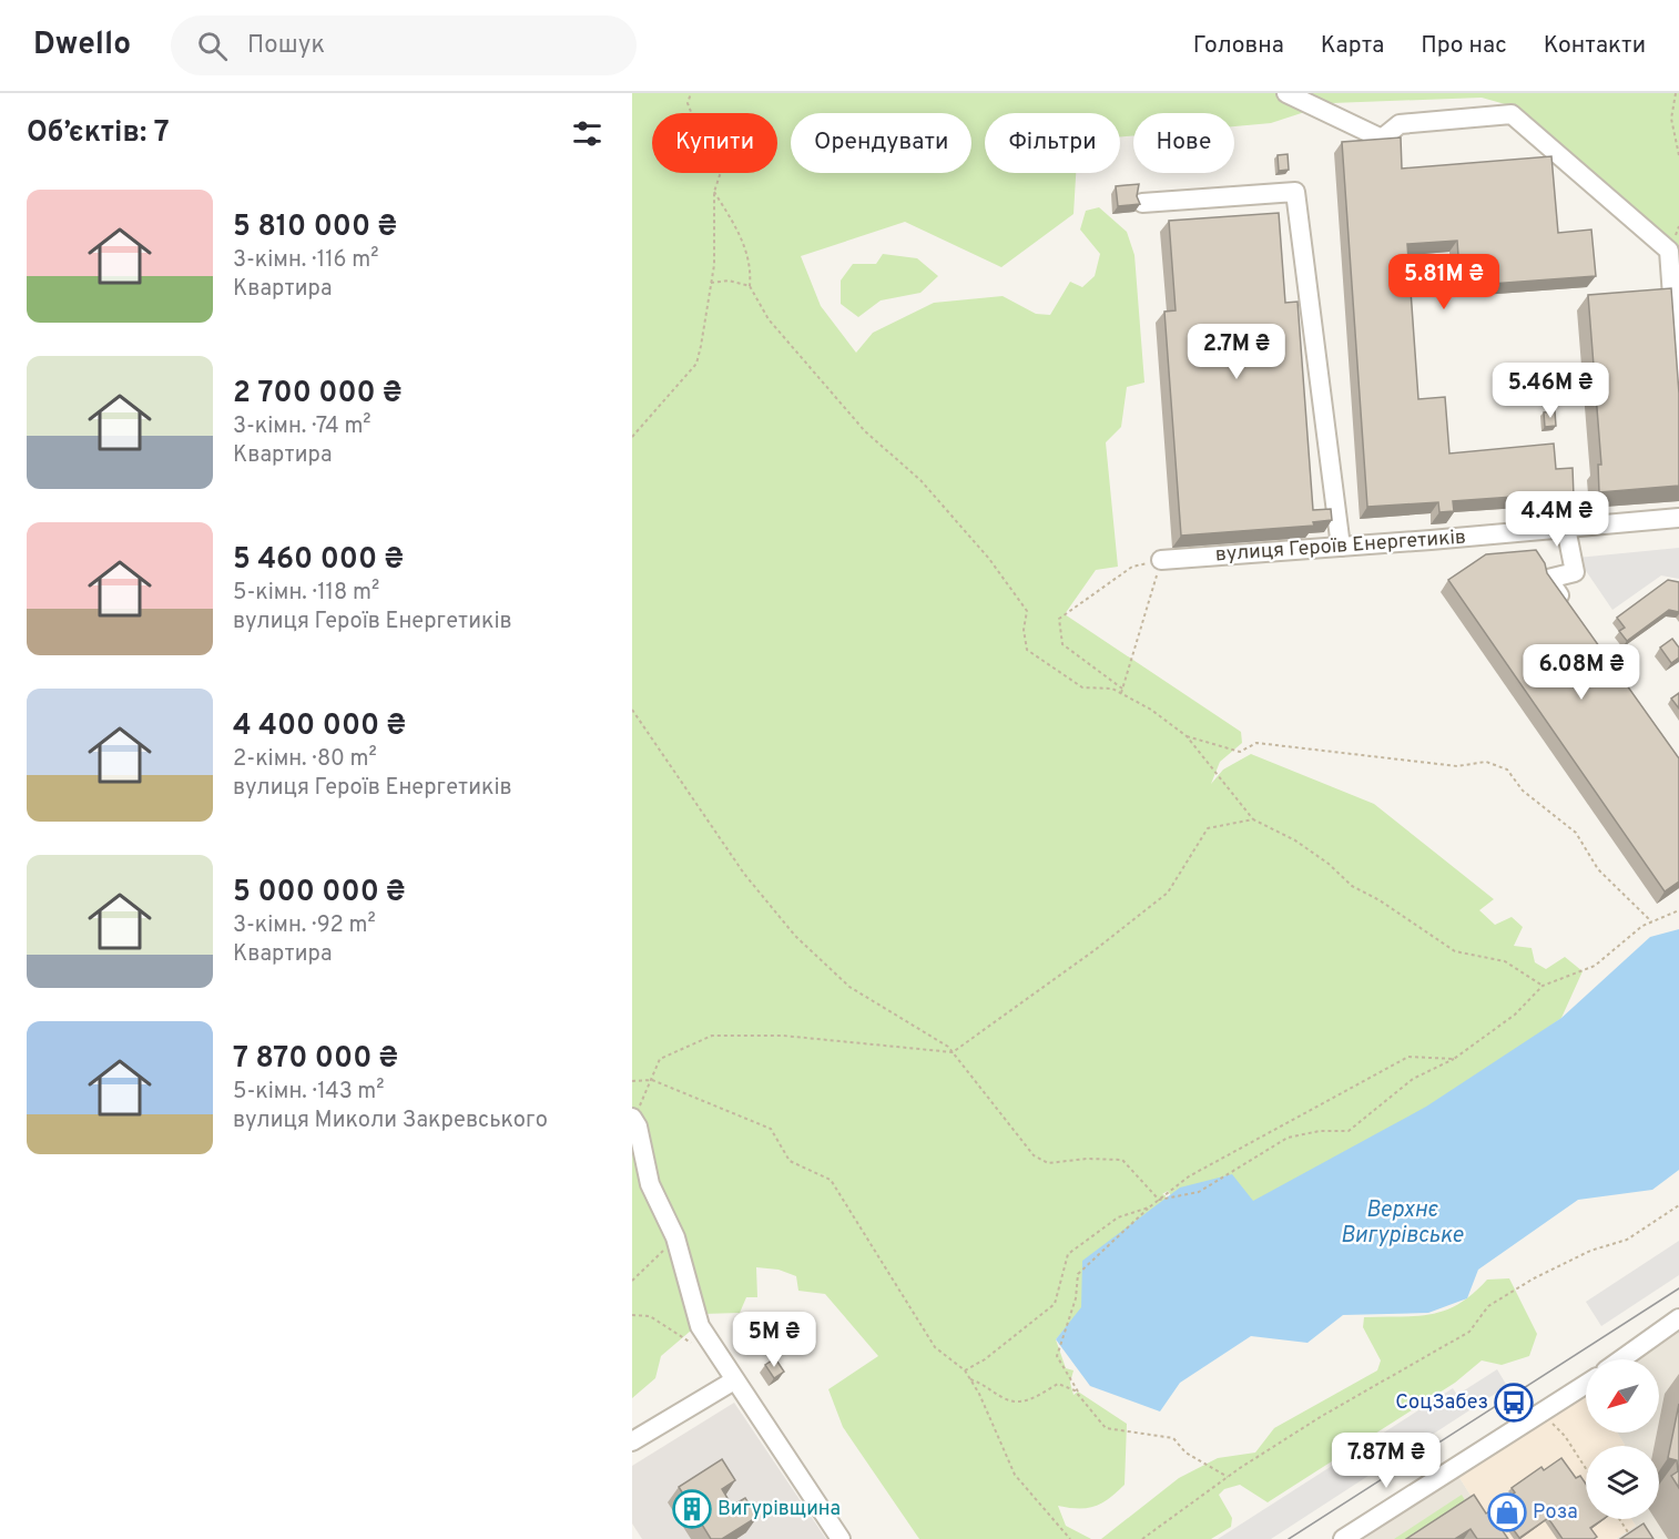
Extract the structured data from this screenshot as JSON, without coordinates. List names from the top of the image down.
{
  "streets": {
    "street": ["вулиця Героїв Енергетиків"]
  },
  "water": ["Верхнє Вигурівське"],
  "places": {
    "bus stop": ["СоцЗабез"],
    "building": ["Вигурівщина"],
    "shop": ["Роза"]
  },
  "north": "bottom left",
  "page": {
    "header": "Dwello",
    "search": "Пошук",
    "nav": [
      "Головна",
      "Карта",
      "Про нас",
      "Контакти"
    ],
    "heading": "Об’єктів: 7",
    "chip": [
      "Купити",
      "Орендувати",
      "Фільтри",
      "Нове"
    ],
    "list": [
      {
        "name": "5 810 000 ₴",
        "note": "3-кімн. · 116 m² · Квартира"
      },
      {
        "name": "2 700 000 ₴",
        "note": "3-кімн. · 74 m² · Квартира"
      },
      {
        "name": "5 460 000 ₴",
        "note": "5-кімн. · 118 m² · вулиця Героїв Енергетиків"
      },
      {
        "name": "4 400 000 ₴",
        "note": "2-кімн. · 80 m² · вулиця Героїв Енергетиків"
      },
      {
        "name": "5 000 000 ₴",
        "note": "3-кімн. · 92 m² · Квартира"
      },
      {
        "name": "7 870 000 ₴",
        "note": "5-кімн. · 143 m² · вулиця Миколи Закревського"
      }
    ],
    "price": [
      "5.81M ₴",
      "2.7M ₴",
      "5.46M ₴",
      "4.4M ₴",
      "6.08M ₴",
      "5M ₴",
      "7.87M ₴"
    ]
  }
}
